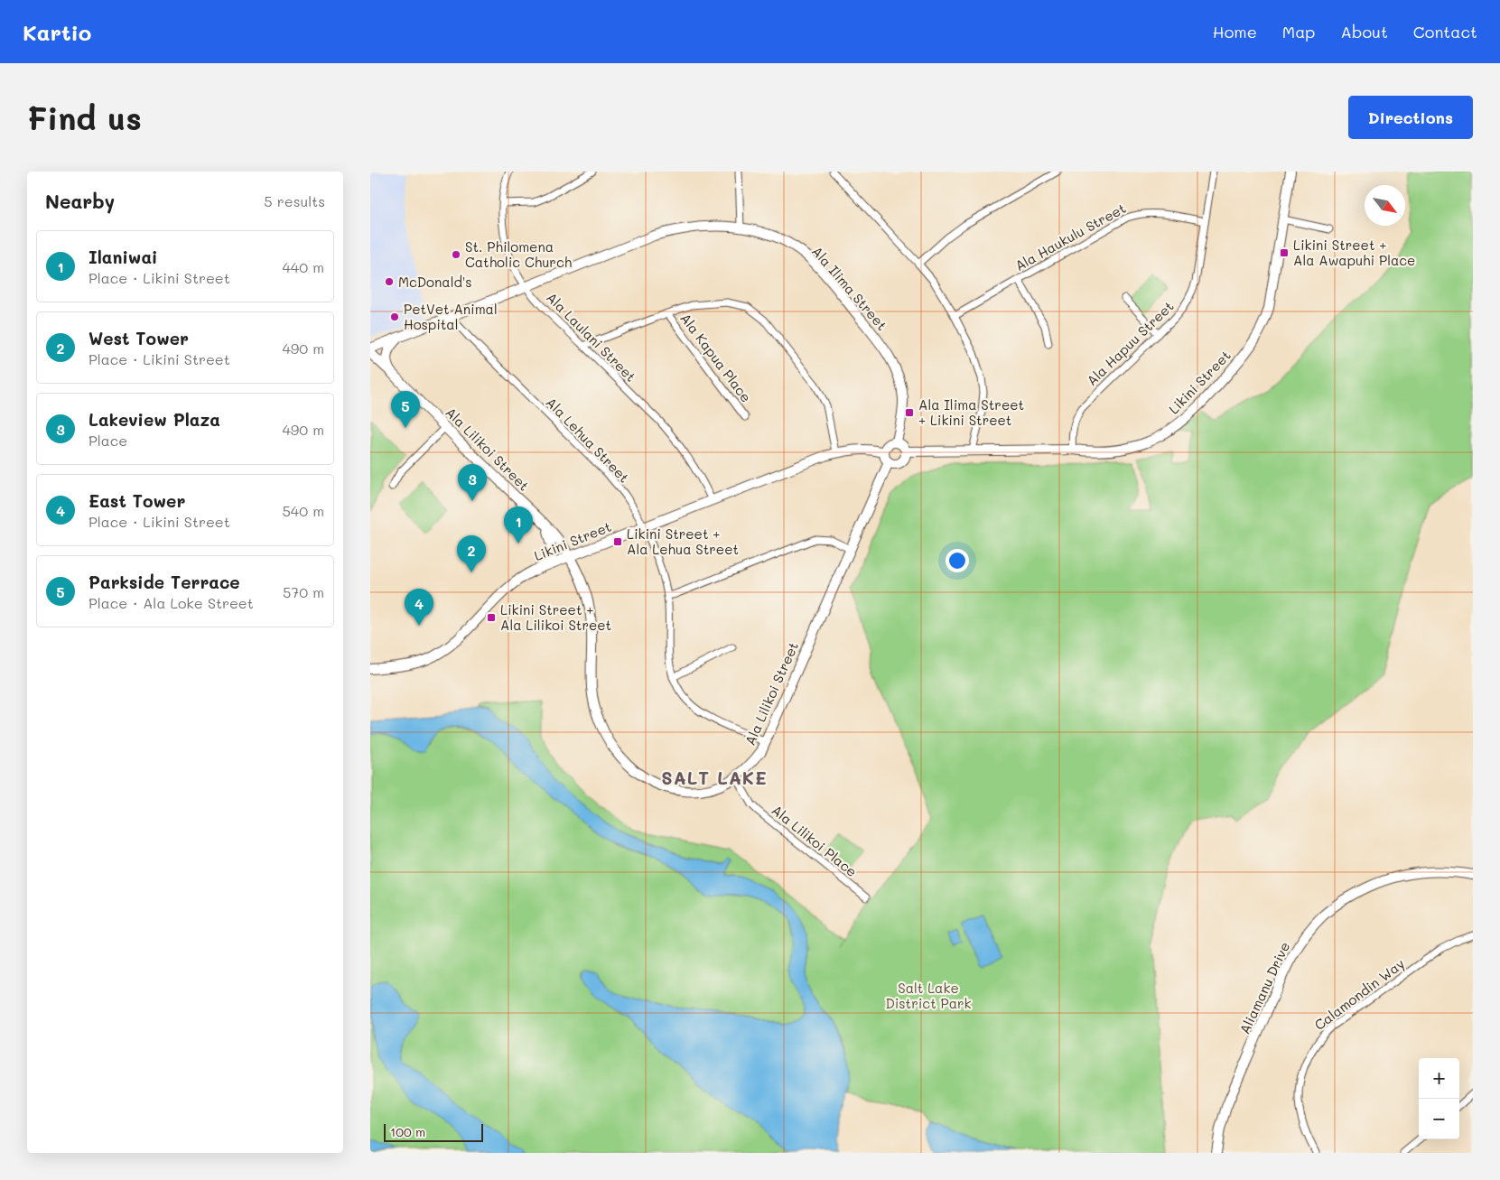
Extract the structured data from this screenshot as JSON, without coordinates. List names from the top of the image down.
{
  "streets": {
    "street": [
      "Ala Haukulu Street",
      "Ala Ilima Street",
      "Ala Laulani Street",
      "Ala Hapuu Street",
      "Ala Kapua Place",
      "Likini Street",
      "Ala Lehua Street",
      "Ala Lilikoi Street",
      "Ala Lilikoi Place",
      "Aliamanu Drive",
      "Calamondin Way"
    ]
  },
  "crossings": [
    ["Ala Haukulu Street", "Ala Hapuu Street"],
    ["Ala Ilima Street", "Ala Laulani Street"],
    ["Ala Ilima Street", "Likini Street"],
    ["Ala Ilima Street", "Ala Lehua Street"],
    ["Ala Ilima Street", "Ala Lilikoi Street"],
    ["Ala Laulani Street", "Likini Street"],
    ["Ala Hapuu Street", "Likini Street"],
    ["Likini Street", "Ala Lehua Street"],
    ["Likini Street", "Ala Lilikoi Street"],
    ["Ala Lehua Street", "Ala Lilikoi Street"],
    ["Ala Lilikoi Street", "Ala Lilikoi Place"]
  ],
  "districts": ["SALT LAKE"],
  "parks": ["Salt Lake District Park"],
  "places": {
    "transit": [
      "Likini Street + Ala Awapuhi Place",
      "Ala Ilima Street + Likini Street",
      "Likini Street + Ala Lehua Street",
      "Likini Street + Ala Lilikoi Street"
    ],
    "other": ["St. Philomena Catholic Church", "McDonald's", "PetVet Animal Hospital"]
  },
  "scale_bar": "100 m",
  "north": "bottom right",
  "page": {
    "header": "Kartio",
    "nav": [
      "Home",
      "Map",
      "About",
      "Contact"
    ],
    "buttons": "Directions",
    "title": "Find us",
    "heading": ["Nearby", "5 results"],
    "list": [
      {
        "mark": "1",
        "name": "Ilaniwai",
        "note": "Place · Likini Street",
        "value": "440 m"
      },
      {
        "mark": "2",
        "name": "West Tower",
        "note": "Place · Likini Street",
        "value": "490 m"
      },
      {
        "mark": "3",
        "name": "Lakeview Plaza",
        "note": "Place",
        "value": "490 m"
      },
      {
        "mark": "4",
        "name": "East Tower",
        "note": "Place · Likini Street",
        "value": "540 m"
      },
      {
        "mark": "5",
        "name": "Parkside Terrace",
        "note": "Place · Ala Loke Street",
        "value": "570 m"
      }
    ],
    "pins": [
      "5",
      "3",
      "1",
      "2",
      "4"
    ],
    "map_buttons": ["+", "−"],
    "scale": "100 m"
  }
}
